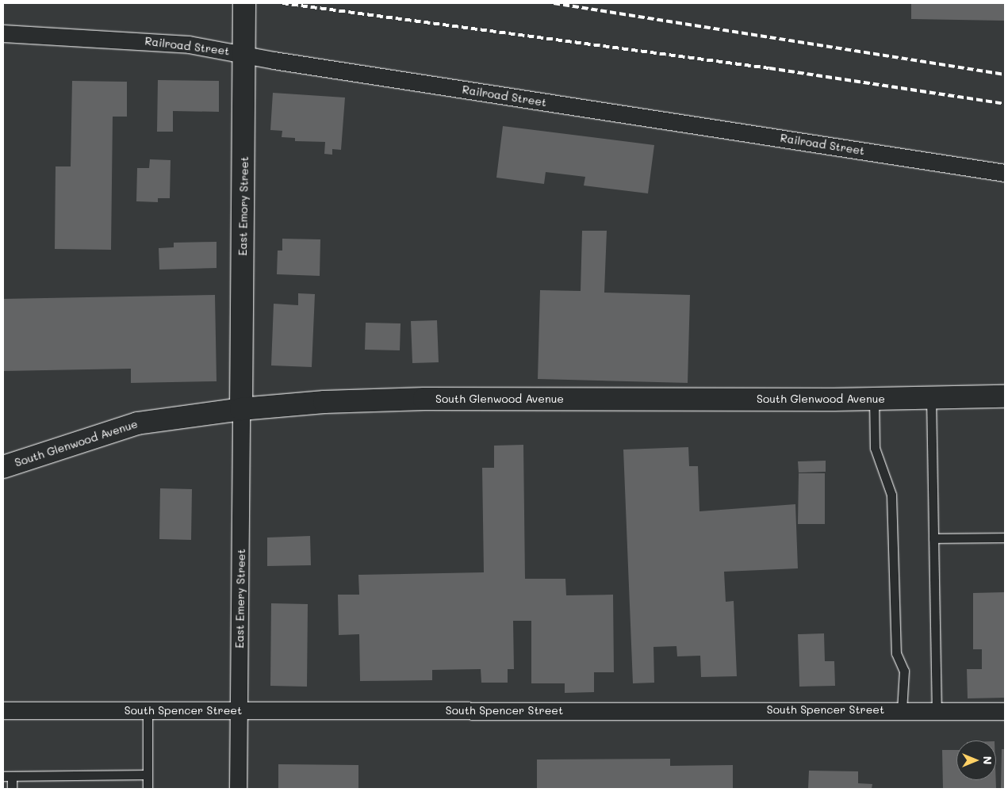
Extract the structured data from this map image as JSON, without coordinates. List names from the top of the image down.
{
  "streets": {
    "main road": ["East Emory Street", "South Glenwood Avenue"],
    "street": ["Railroad Street", "East Emery Street", "South Spencer Street"]
  },
  "crossings": [
    ["Railroad Street", "East Emory Street"],
    ["East Emory Street", "South Glenwood Avenue"],
    ["East Emory Street", "East Emery Street"],
    ["South Glenwood Avenue", "East Emery Street"],
    ["East Emery Street", "South Spencer Street"]
  ],
  "north": "right"
}
